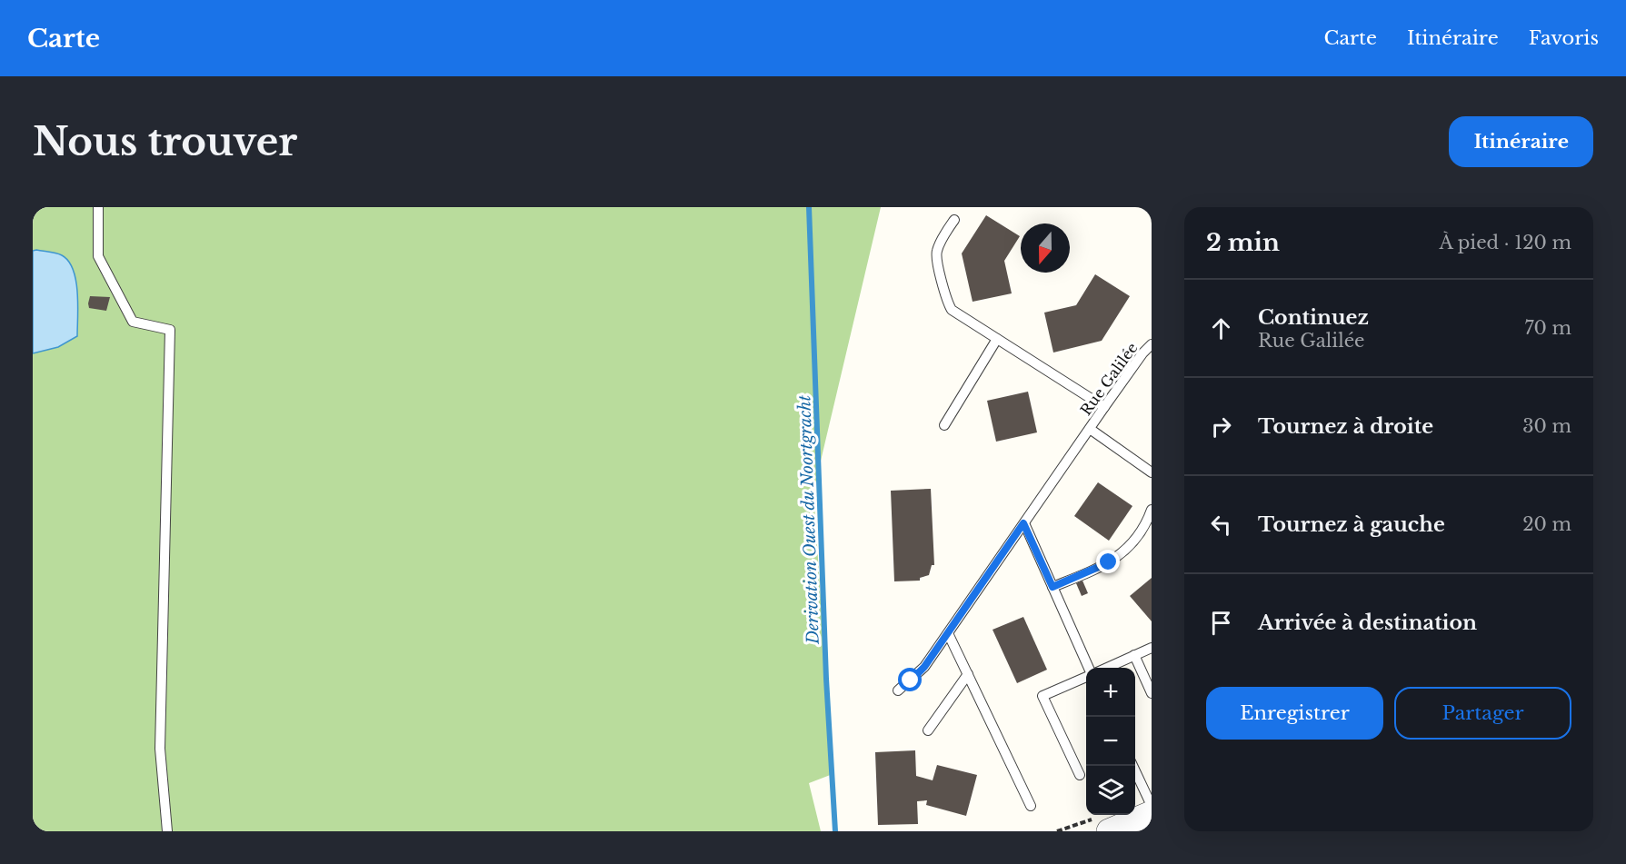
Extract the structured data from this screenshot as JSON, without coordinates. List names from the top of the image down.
{
  "streets": {
    "lane": ["Rue Galilée"]
  },
  "water": ["Derivation Ouest du Noortgracht"],
  "north": "bottom",
  "page": {
    "header": "Carte",
    "nav": ["Carte", "Itinéraire", "Favoris"],
    "buttons": [
      "Itinéraire",
      ["Enregistrer", "Partager"]
    ],
    "title": "Nous trouver",
    "heading": ["2 min", "À pied · 120 m"],
    "list": [
      ["Continuez", "Rue Galilée", "70 m"],
      ["Tournez à droite", "30 m"],
      ["Tournez à gauche", "20 m"],
      "Arrivée à destination"
    ],
    "map_buttons": ["+", "−"]
  }
}
